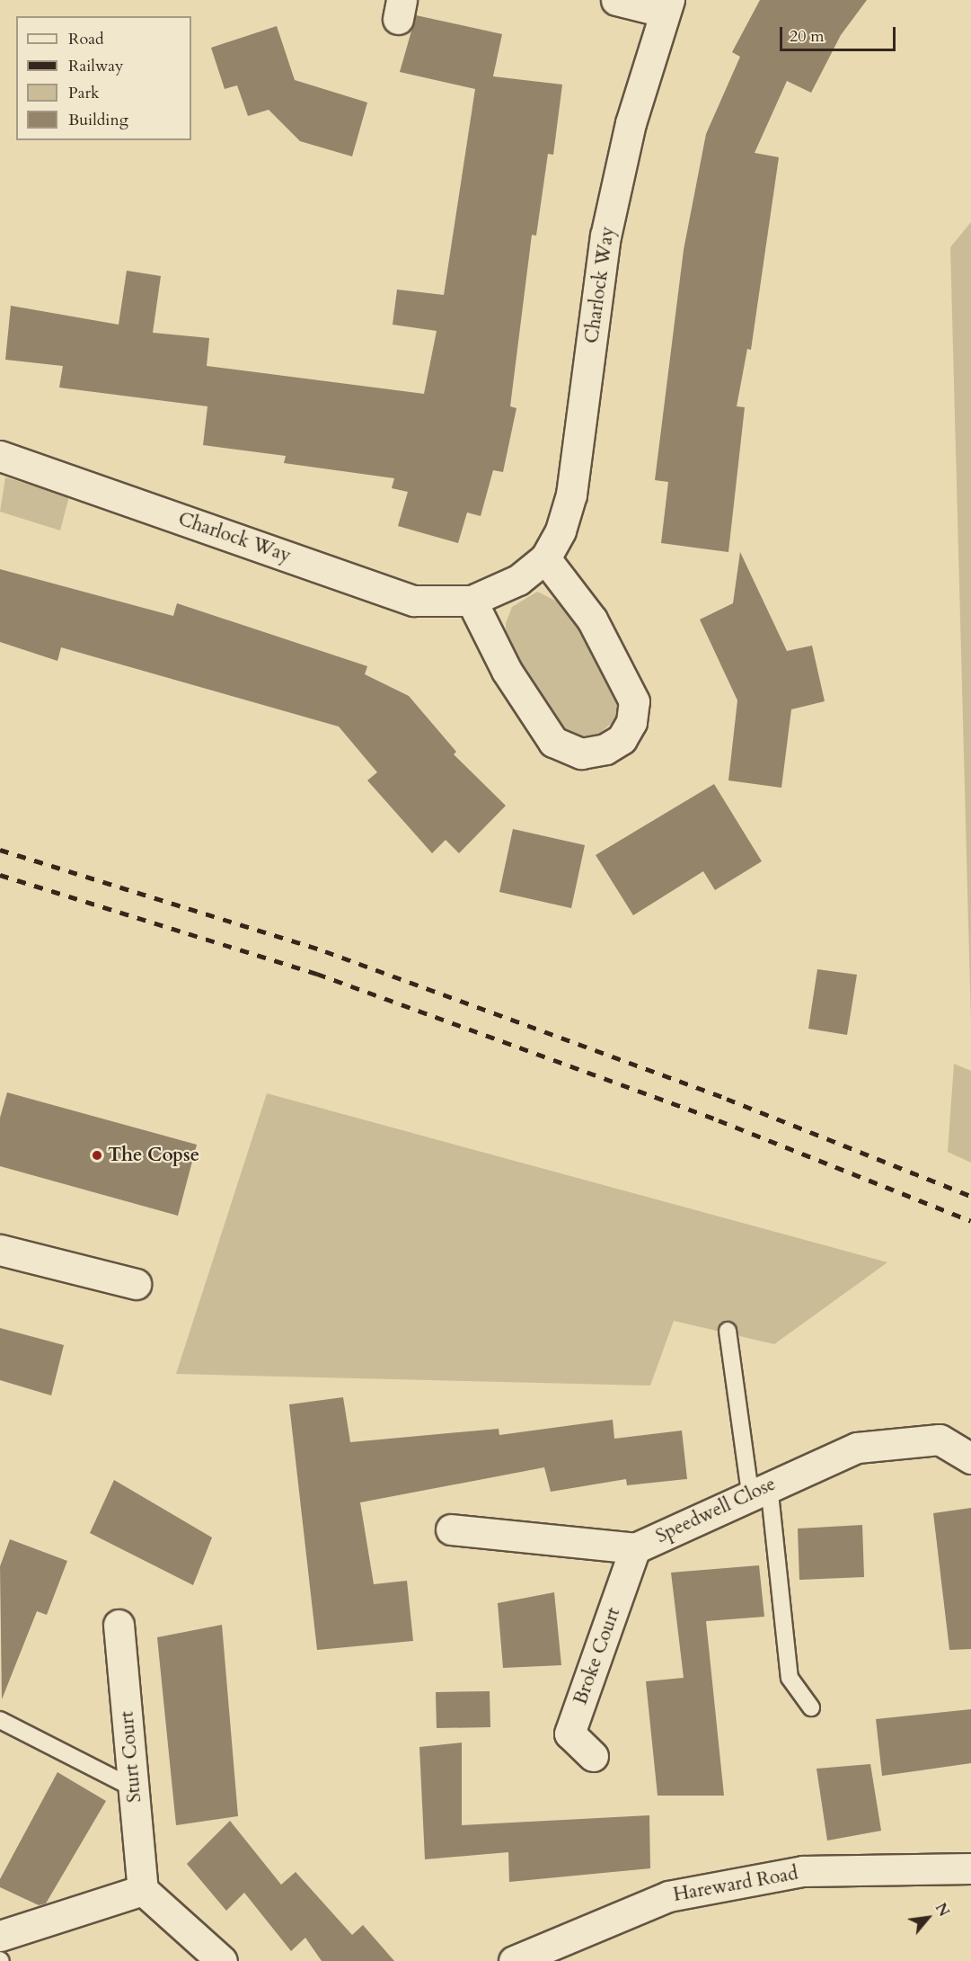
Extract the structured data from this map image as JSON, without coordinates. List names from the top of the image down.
{
  "streets": {
    "street": [
      "Charlock Way",
      "Speedwell Close",
      "Broke Court",
      "Sturt Court",
      "Hareward Road"
    ]
  },
  "crossings": [
    ["Speedwell Close", "Broke Court"]
  ],
  "places": ["The Copse"],
  "legend": [
    "Road",
    "Railway",
    "Park",
    "Building"
  ],
  "scale_bar": "20 m",
  "north": "top right"
}
